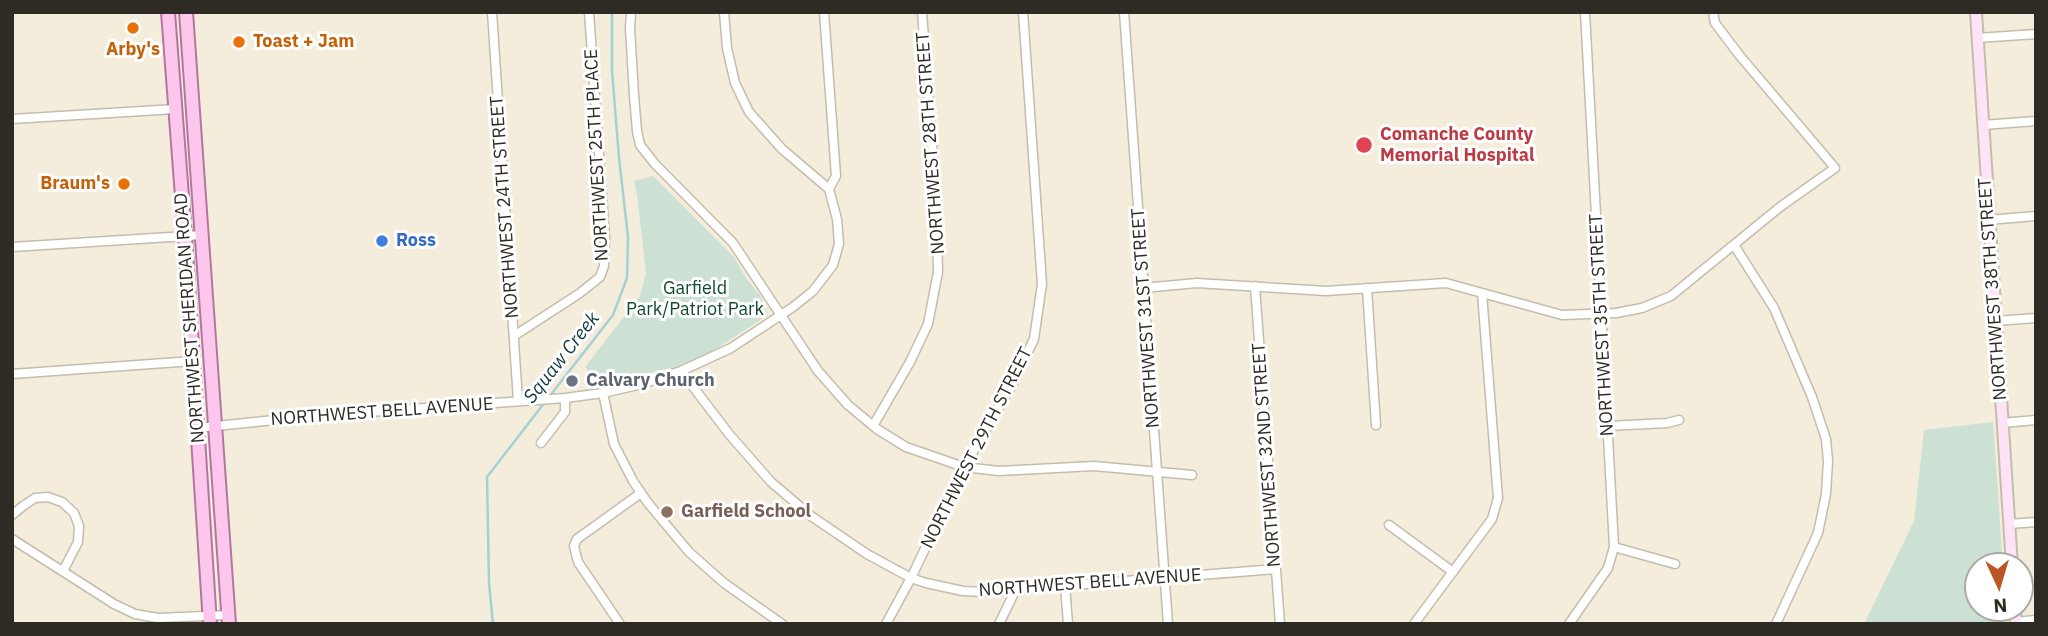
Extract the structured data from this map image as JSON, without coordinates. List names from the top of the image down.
{
  "streets": {
    "main road": ["NORTHWEST 38TH STREET", "NORTHWEST SHERIDAN ROAD"],
    "street": [
      "NORTHWEST 28TH STREET",
      "NORTHWEST 25TH PLACE",
      "NORTHWEST 24TH STREET",
      "NORTHWEST 31ST STREET",
      "NORTHWEST 35TH STREET",
      "NORTHWEST BELL AVENUE",
      "NORTHWEST 29TH STREET",
      "NORTHWEST 32ND STREET"
    ]
  },
  "crossings": [
    ["NORTHWEST 25TH PLACE", "NORTHWEST 24TH STREET"],
    ["NORTHWEST 24TH STREET", "NORTHWEST BELL AVENUE"],
    ["NORTHWEST SHERIDAN ROAD", "NORTHWEST BELL AVENUE"],
    ["NORTHWEST 31ST STREET", "NORTHWEST BELL AVENUE"],
    ["NORTHWEST BELL AVENUE", "NORTHWEST 29TH STREET"],
    ["NORTHWEST BELL AVENUE", "NORTHWEST 32ND STREET"]
  ],
  "water": ["Squaw Creek"],
  "parks": ["Garfield Park/Patriot Park"],
  "places": [
    "Arby's",
    "Toast + Jam",
    "Comanche County Memorial Hospital",
    "Braum's",
    "Ross",
    "Calvary Church",
    "Garfield School"
  ],
  "north": "bottom"
}
